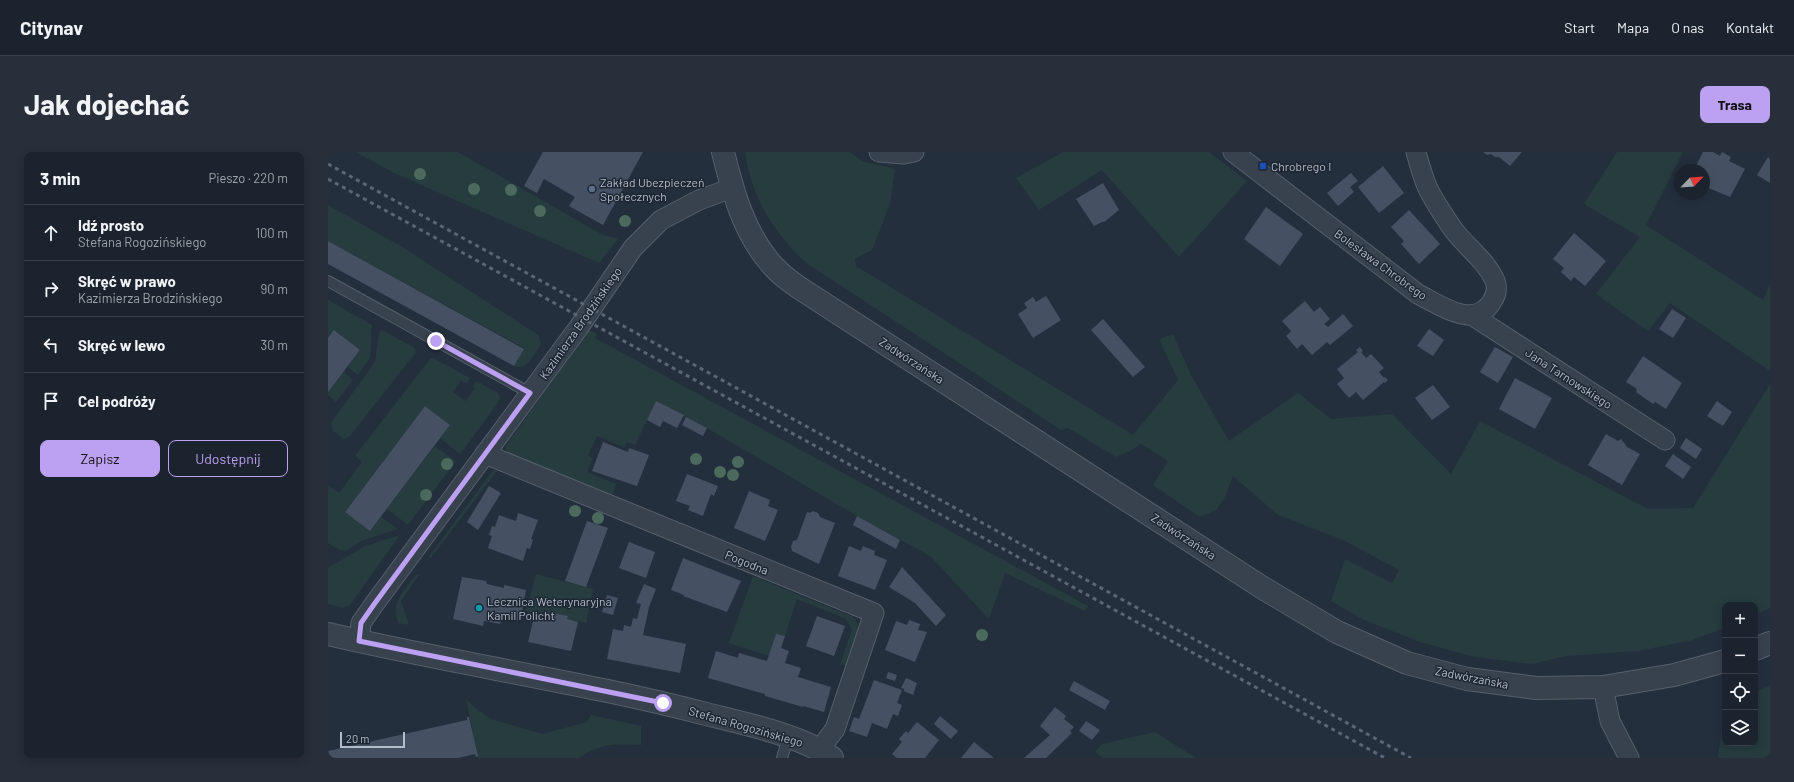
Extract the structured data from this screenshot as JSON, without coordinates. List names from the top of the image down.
{
  "streets": {
    "street": [
      "Bolesława Chrobrego",
      "Kazimierza Brodzińskiego",
      "Zadwórzańska",
      "Jana Tarnowskiego",
      "Pogodna",
      "Stefana Rogozińskiego"
    ]
  },
  "crossings": [
    ["Bolesława Chrobrego", "Jana Tarnowskiego"],
    ["Kazimierza Brodzińskiego", "Zadwórzańska"],
    ["Kazimierza Brodzińskiego", "Pogodna"],
    ["Kazimierza Brodzińskiego", "Stefana Rogozińskiego"],
    ["Pogodna", "Stefana Rogozińskiego"]
  ],
  "places": {
    "transit": ["Chrobrego I"],
    "other": ["Zakład Ubezpieczeń Społecznych", "Lecznica Weterynaryjna Kamil Policht"]
  },
  "scale_bar": "20 m",
  "north": "top right",
  "page": {
    "header": "Citynav",
    "nav": [
      "Start",
      "Mapa",
      "O nas",
      "Kontakt"
    ],
    "buttons": [
      "Trasa",
      ["Zapisz", "Udostępnij"]
    ],
    "title": "Jak dojechać",
    "heading": ["3 min", "Pieszo · 220 m"],
    "list": [
      ["Idź prosto", "Stefana Rogozińskiego", "100 m"],
      ["Skręć w prawo", "Kazimierza Brodzińskiego", "90 m"],
      ["Skręć w lewo", "30 m"],
      "Cel podróży"
    ],
    "map_buttons": ["+", "−"],
    "scale": "20 m"
  }
}
